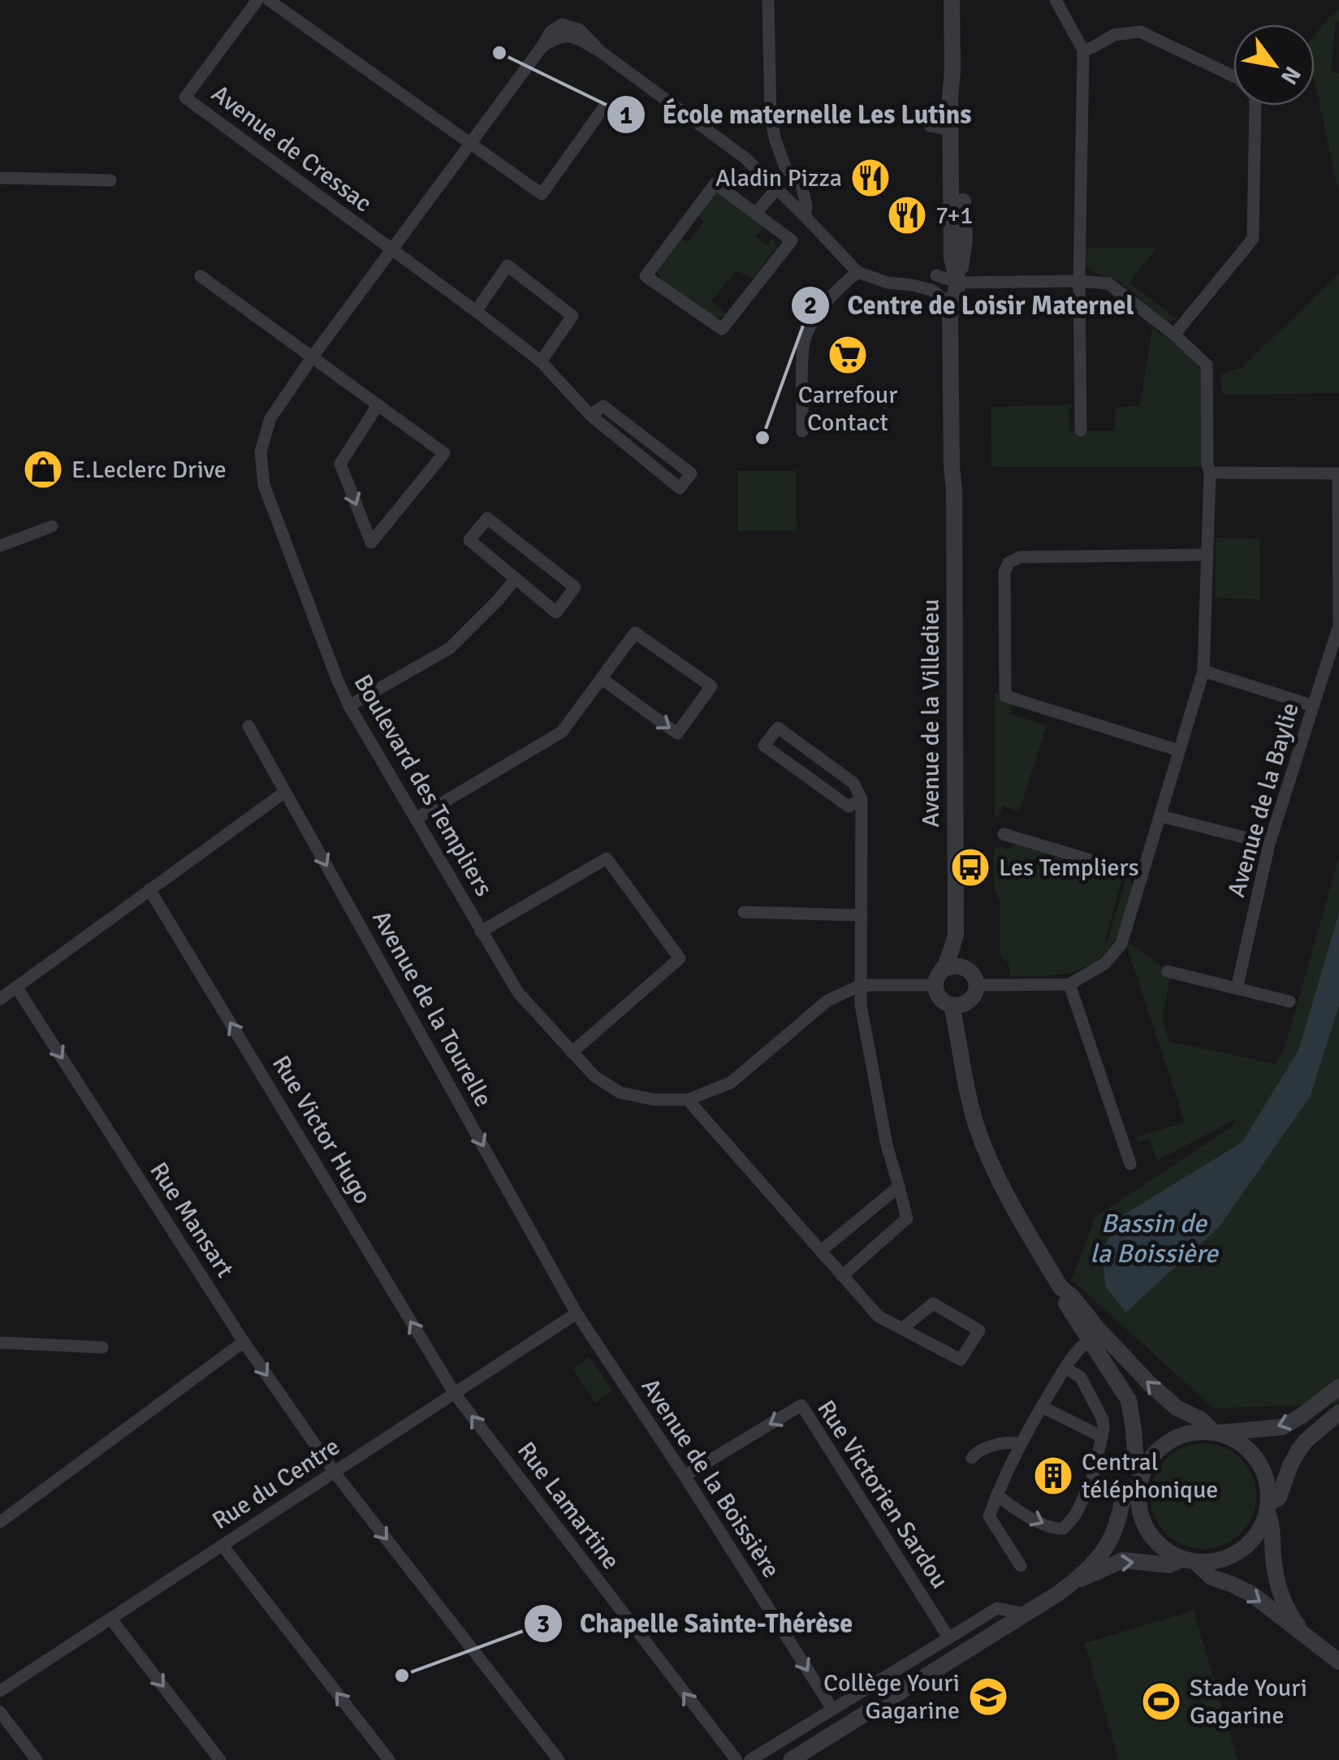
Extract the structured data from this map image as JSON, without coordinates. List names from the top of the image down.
{
  "streets": {
    "street": [
      "Avenue de Cressac",
      "Avenue de la Villedieu",
      "Boulevard des Templiers",
      "Avenue de la Baylie",
      "Avenue de la Tourelle",
      "Rue Victor Hugo",
      "Rue Mansart",
      "Avenue de la Boissière",
      "Rue du Centre",
      "Rue Victorien Sardou",
      "Rue Lamartine"
    ]
  },
  "crossings": [
    ["Avenue de Cressac", "Boulevard des Templiers"],
    ["Avenue de la Villedieu", "Boulevard des Templiers"],
    ["Avenue de la Tourelle", "Avenue de la Boissière"],
    ["Avenue de la Tourelle", "Rue du Centre"],
    ["Rue Victor Hugo", "Rue du Centre"],
    ["Rue Victor Hugo", "Rue Lamartine"],
    ["Rue Mansart", "Rue du Centre"],
    ["Avenue de la Boissière", "Rue du Centre"],
    ["Avenue de la Boissière", "Rue Victorien Sardou"],
    ["Rue du Centre", "Rue Lamartine"]
  ],
  "one_way": [
    "Avenue de la Tourelle",
    "Rue Victor Hugo",
    "Rue Mansart",
    "Avenue de la Boissière",
    "Rue Lamartine"
  ],
  "water": ["Bassin de la Boissière"],
  "places": {
    "other": ["École maternelle Les Lutins", "Centre de Loisir Maternel", "Chapelle Sainte-Thérèse"],
    "restaurant": ["Aladin Pizza", "7+1"],
    "supermarket": ["Carrefour Contact"],
    "shop": ["E.Leclerc Drive"],
    "bus stop": ["Les Templiers"],
    "building": ["Central téléphonique"],
    "school or university": ["Collège Youri Gagarine"],
    "sports": ["Stade Youri Gagarine"]
  },
  "north": "bottom right"
}
